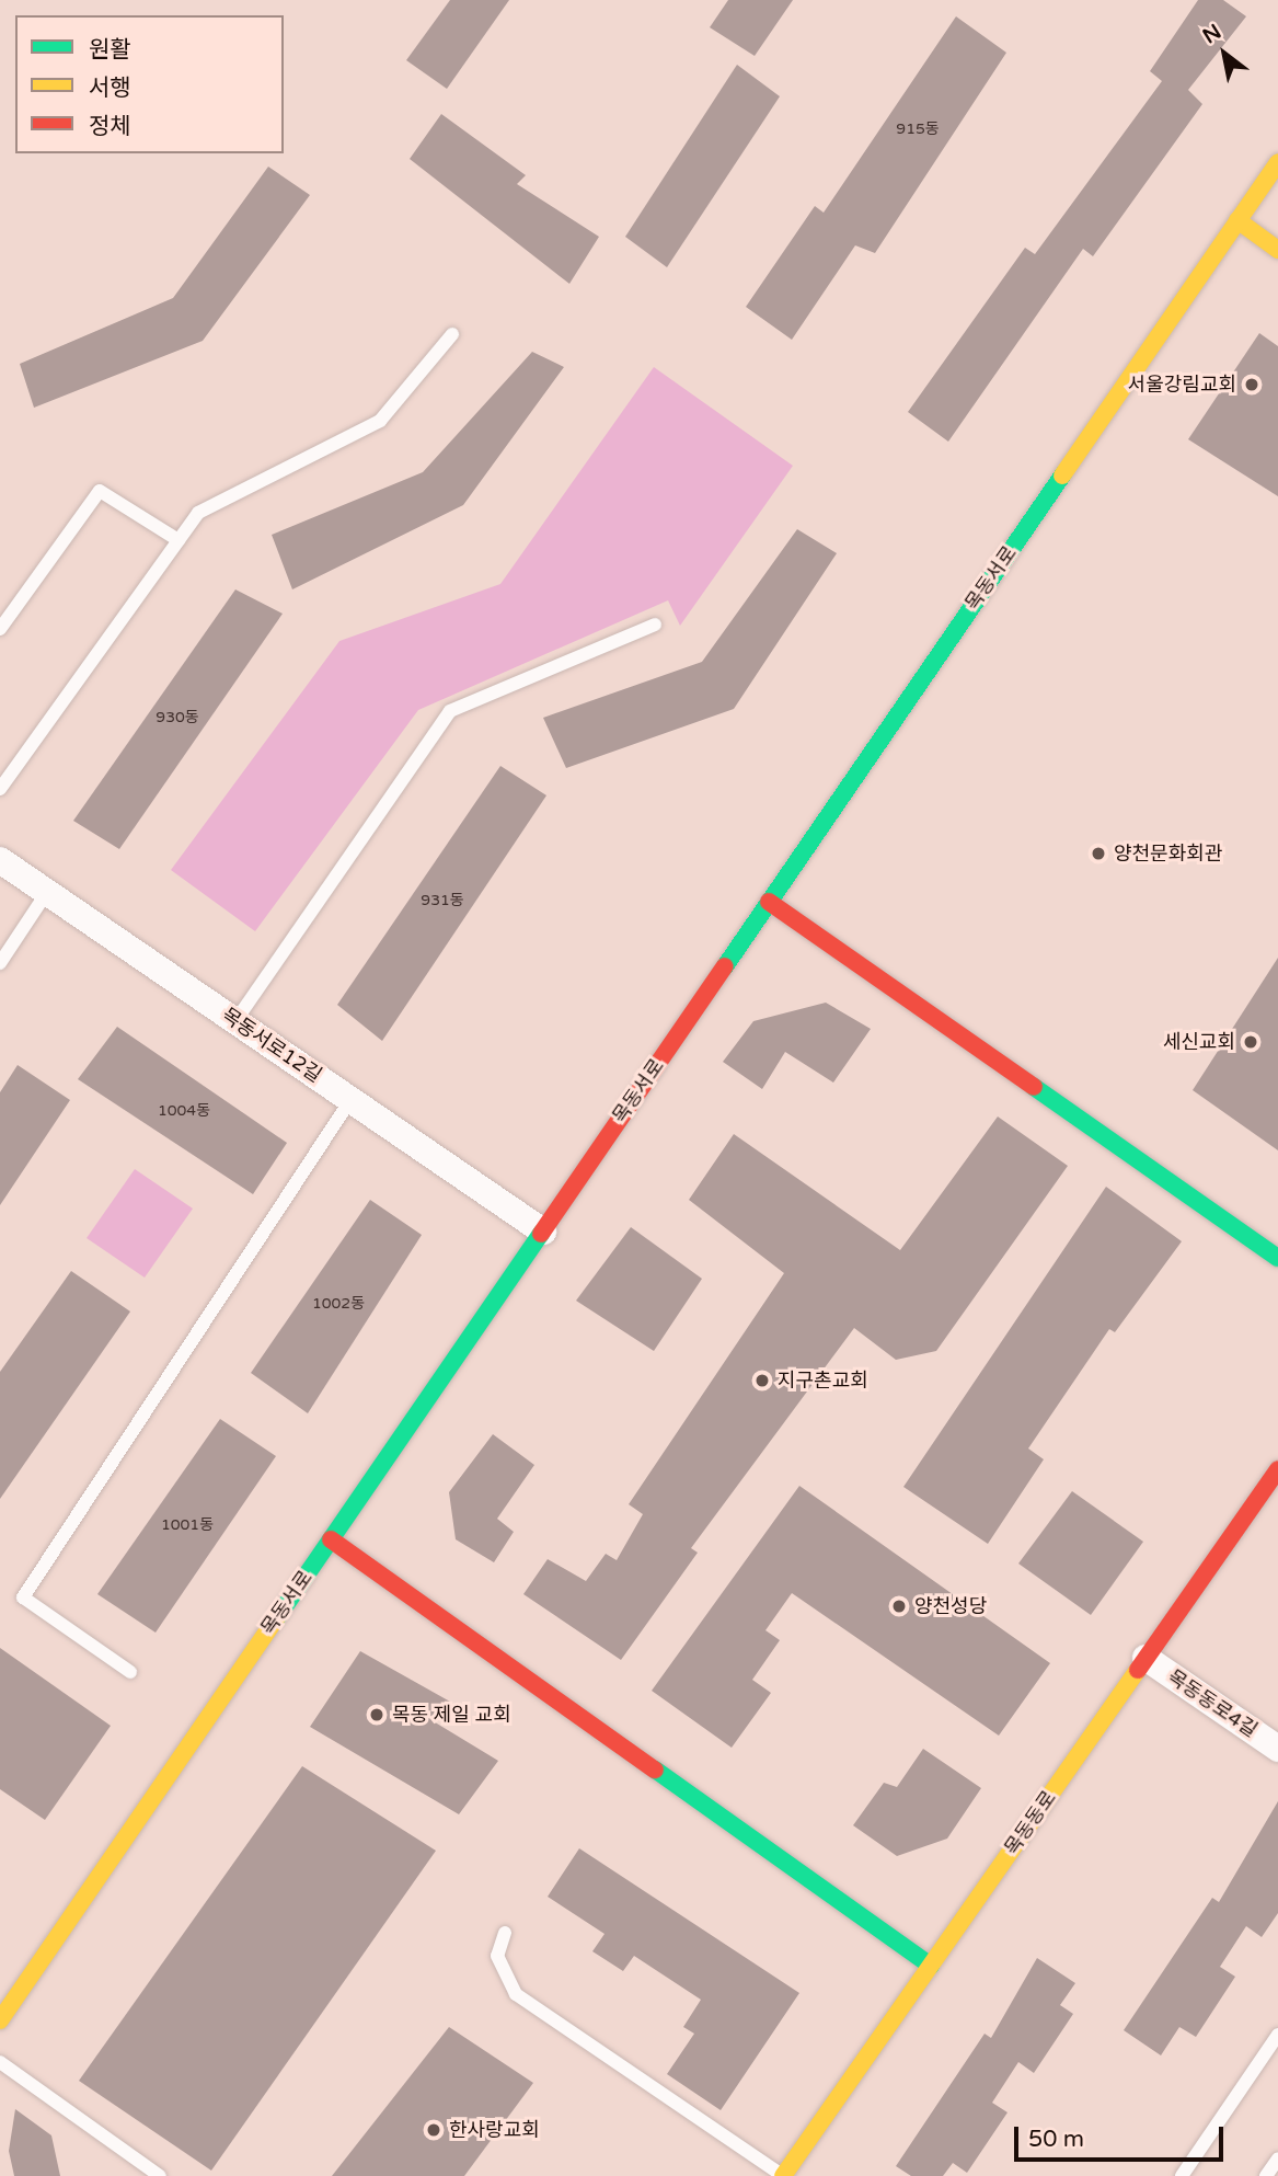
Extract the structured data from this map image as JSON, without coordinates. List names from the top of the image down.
{
  "streets": {
    "main road": ["목동서로", "목동동로"],
    "street": ["목동서로12길", "목동동로4길"]
  },
  "crossings": [
    ["목동서로", "목동서로12길"],
    ["목동동로4길", "목동동로"]
  ],
  "places": [
    "서울강림교회",
    "양천문화회관",
    "세신교회",
    "지구촌교회",
    "양천성당",
    "목동 제일 교회",
    "한사랑교회"
  ],
  "house_numbers": [
    "915동",
    "930동",
    "931동",
    "1004동",
    "1002동",
    "1001동"
  ],
  "legend": ["원활", "서행", "정체"],
  "scale_bar": "50 m",
  "north": "top left"
}
